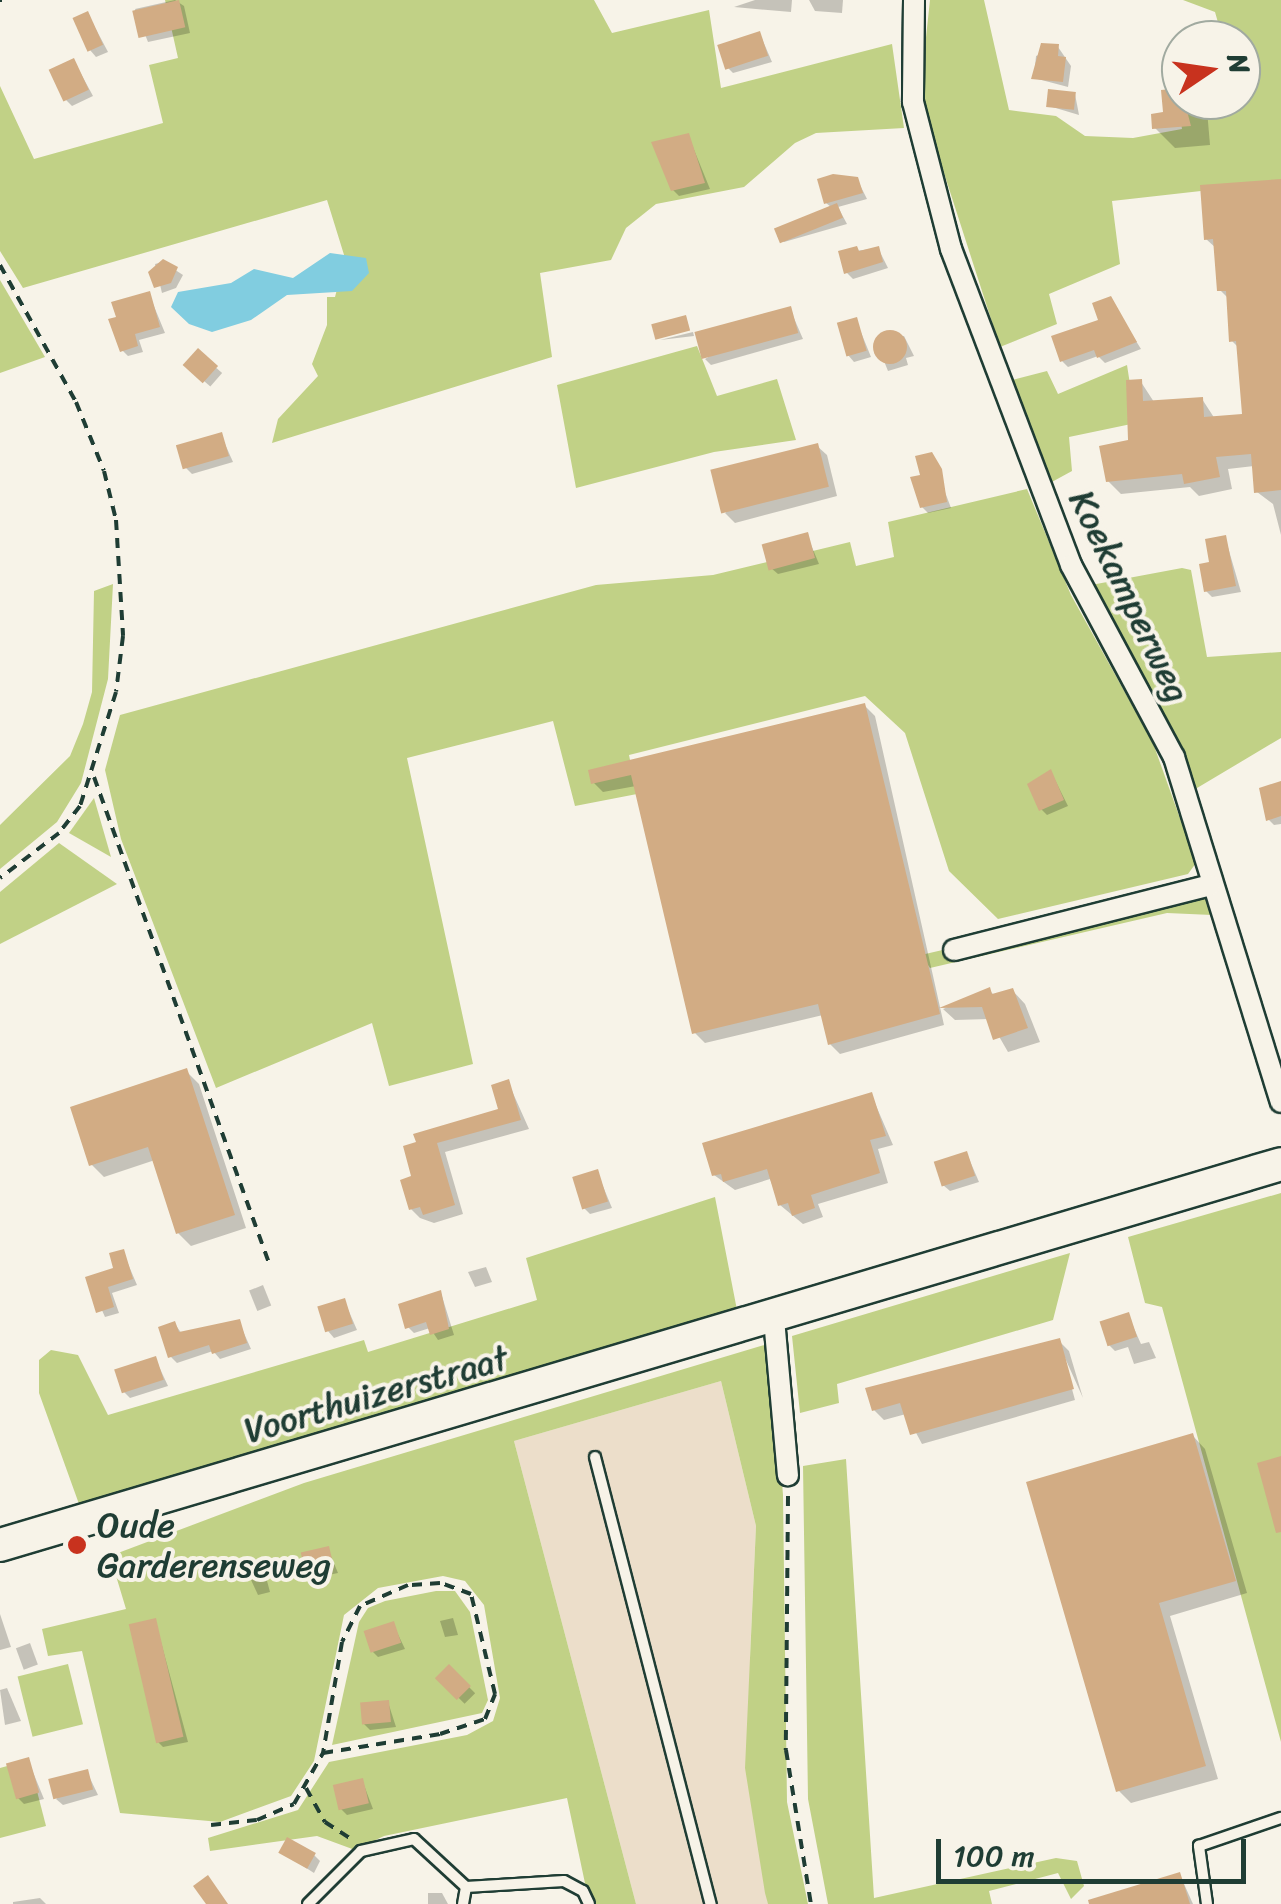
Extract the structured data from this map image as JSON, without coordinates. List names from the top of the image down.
{
  "streets": {
    "main road": ["Voorthuizerstraat"],
    "street": ["Koekamperweg"]
  },
  "places": ["Oude Garderenseweg"],
  "scale_bar": "100 m",
  "north": "right"
}
